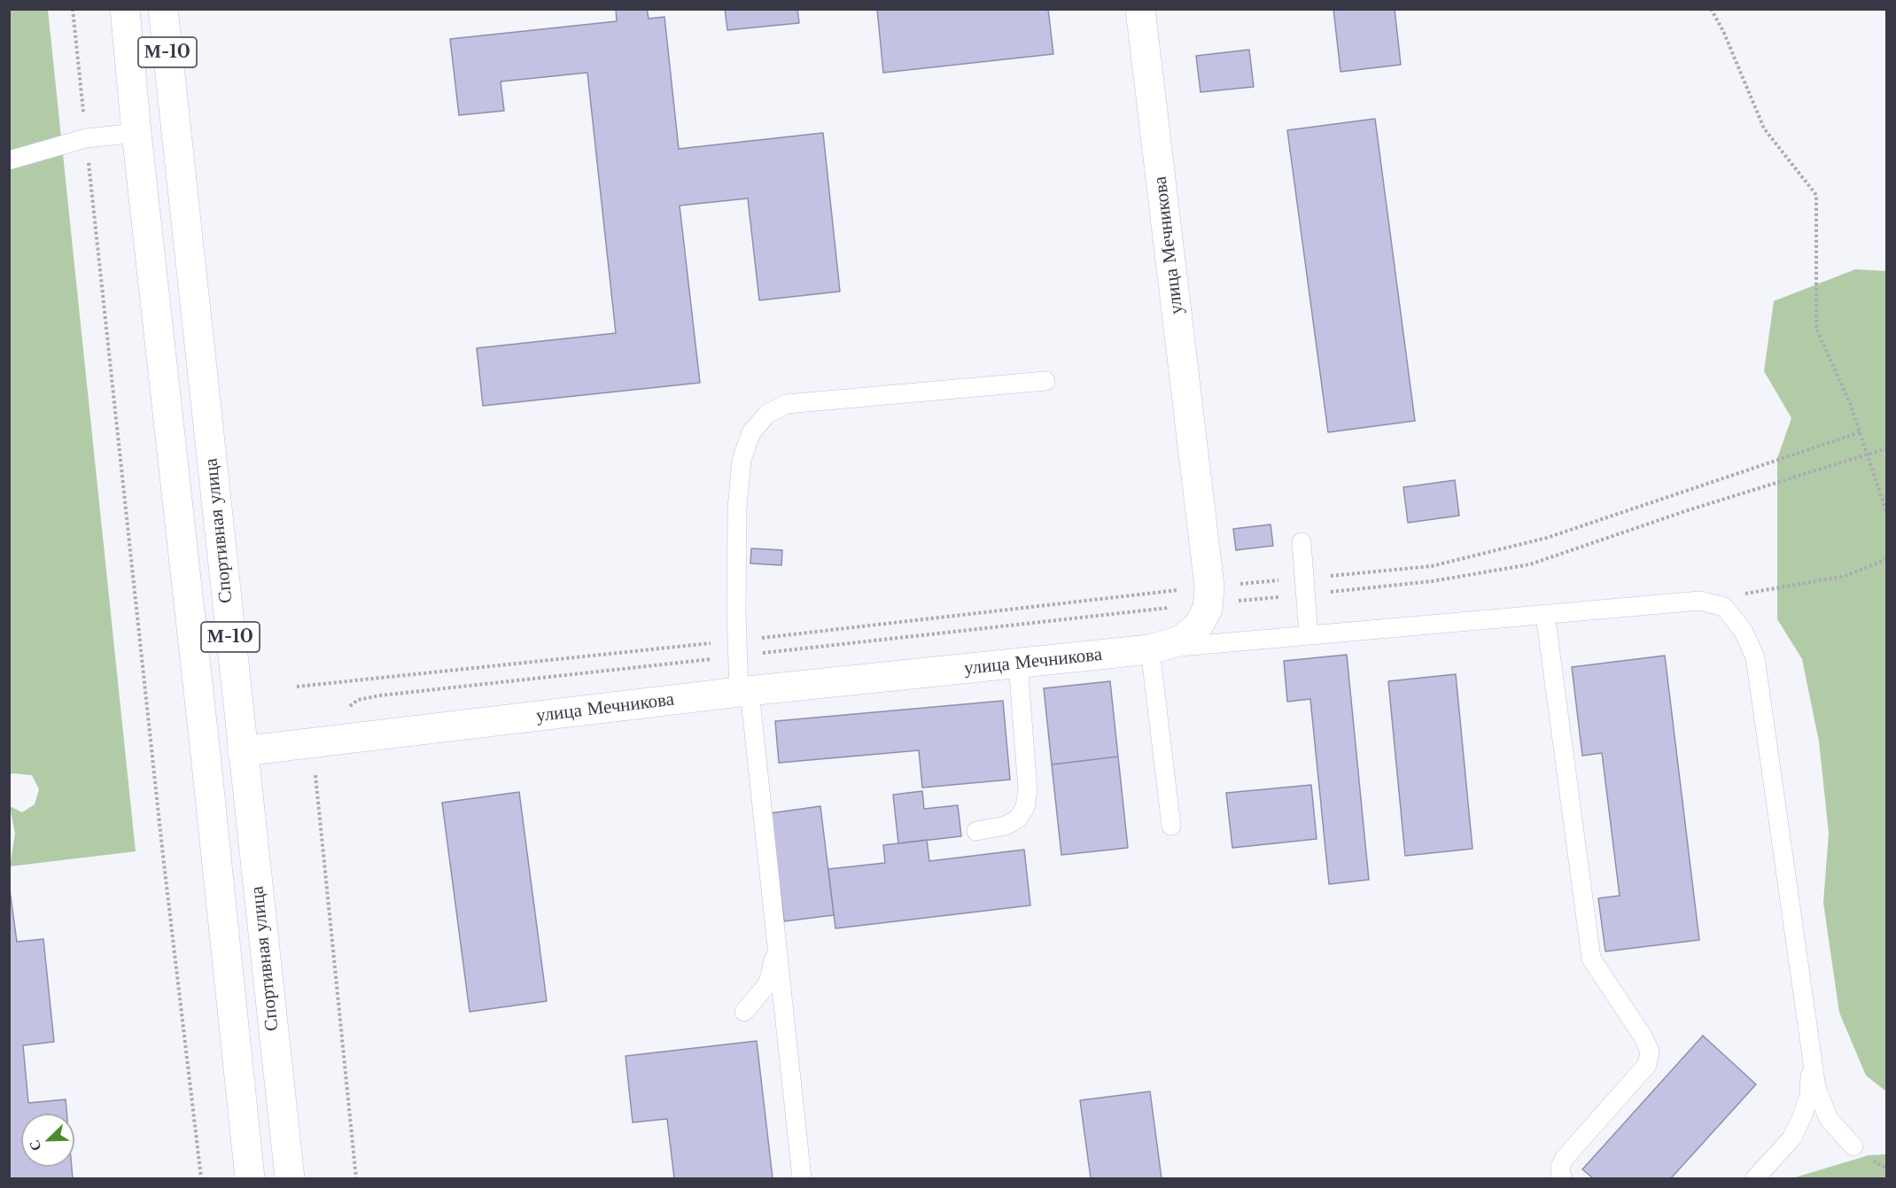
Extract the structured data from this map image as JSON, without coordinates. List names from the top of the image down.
{
  "streets": {
    "main road": ["М-10", "улица Мечникова", "Спортивная улица"]
  },
  "crossings": [
    ["улица Мечникова", "Спортивная улица"]
  ],
  "north": "bottom left"
}
